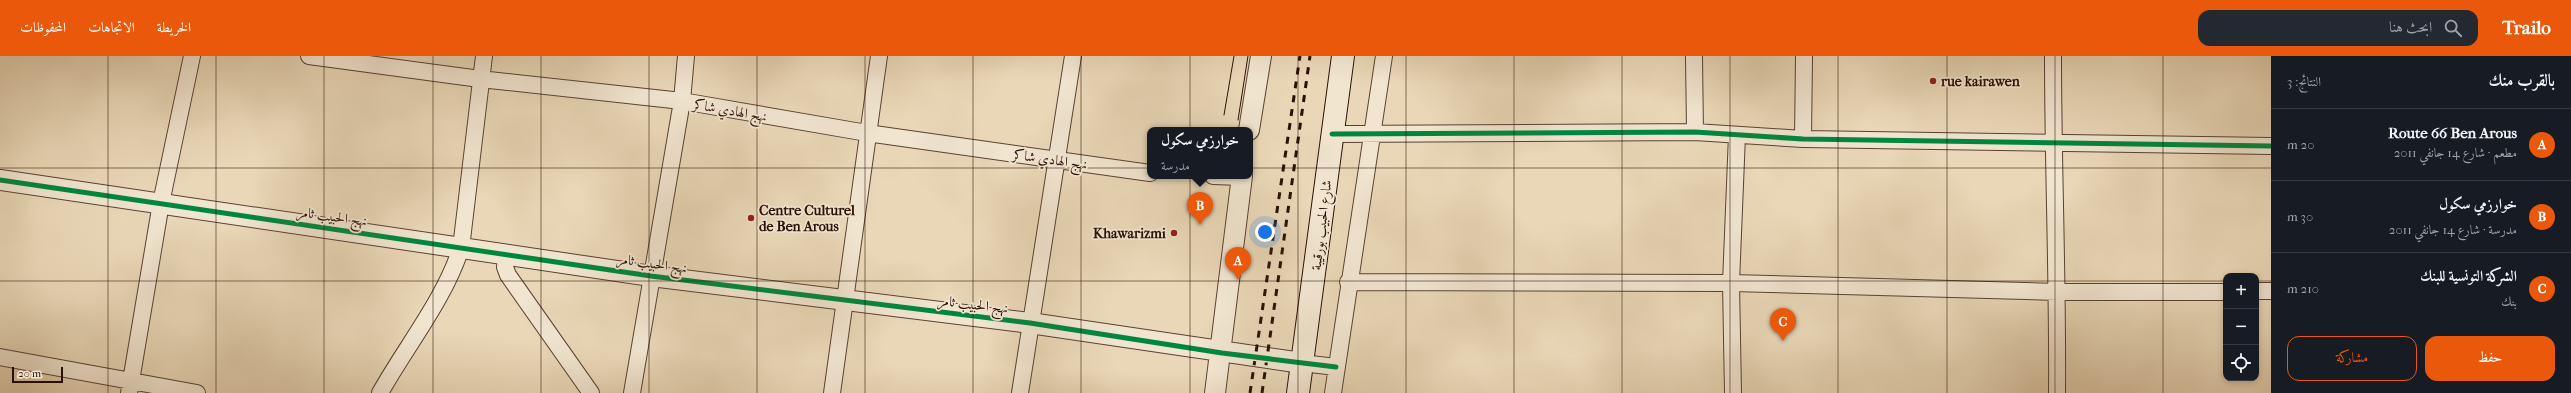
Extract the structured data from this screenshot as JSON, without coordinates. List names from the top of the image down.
{
  "streets": {
    "main road": ["شارع الحبيب بورقيبة"],
    "street": ["نهج الهادي شاكر", "نهج الحبيب ثامر"]
  },
  "crossings": [
    ["نهج الحبيب ثامر", "شارع الحبيب بورقيبة"]
  ],
  "places": ["rue kairawen", "Centre Culturel de Ben Arous", "Khawarizmi"],
  "scale_bar": "20 m",
  "page": {
    "header": "Trailo",
    "search": "ابحث هنا",
    "nav": ["الخريطة", "الاتجاهات", "المحفوظات"],
    "heading": ["بالقرب منك", "النتائج: 3"],
    "list": [
      {
        "mark": "A",
        "name": "Route 66 Ben Arous",
        "note": "مطعم · شارع 14 جانفي 2011",
        "value": "20 m"
      },
      {
        "mark": "B",
        "name": "خوارزمي سكول",
        "note": "مدرسة · شارع 14 جانفي 2011",
        "value": "30 m"
      },
      {
        "mark": "C",
        "name": "الشركة التونسية للبنك",
        "note": "بنك",
        "value": "210 m"
      }
    ],
    "popup": ["خوارزمي سكول", "مدرسة"],
    "pins": ["B", "A", "C"],
    "map_buttons": ["+", "−"],
    "buttons": ["حفظ", "مشاركة"],
    "scale": "20 m"
  }
}
